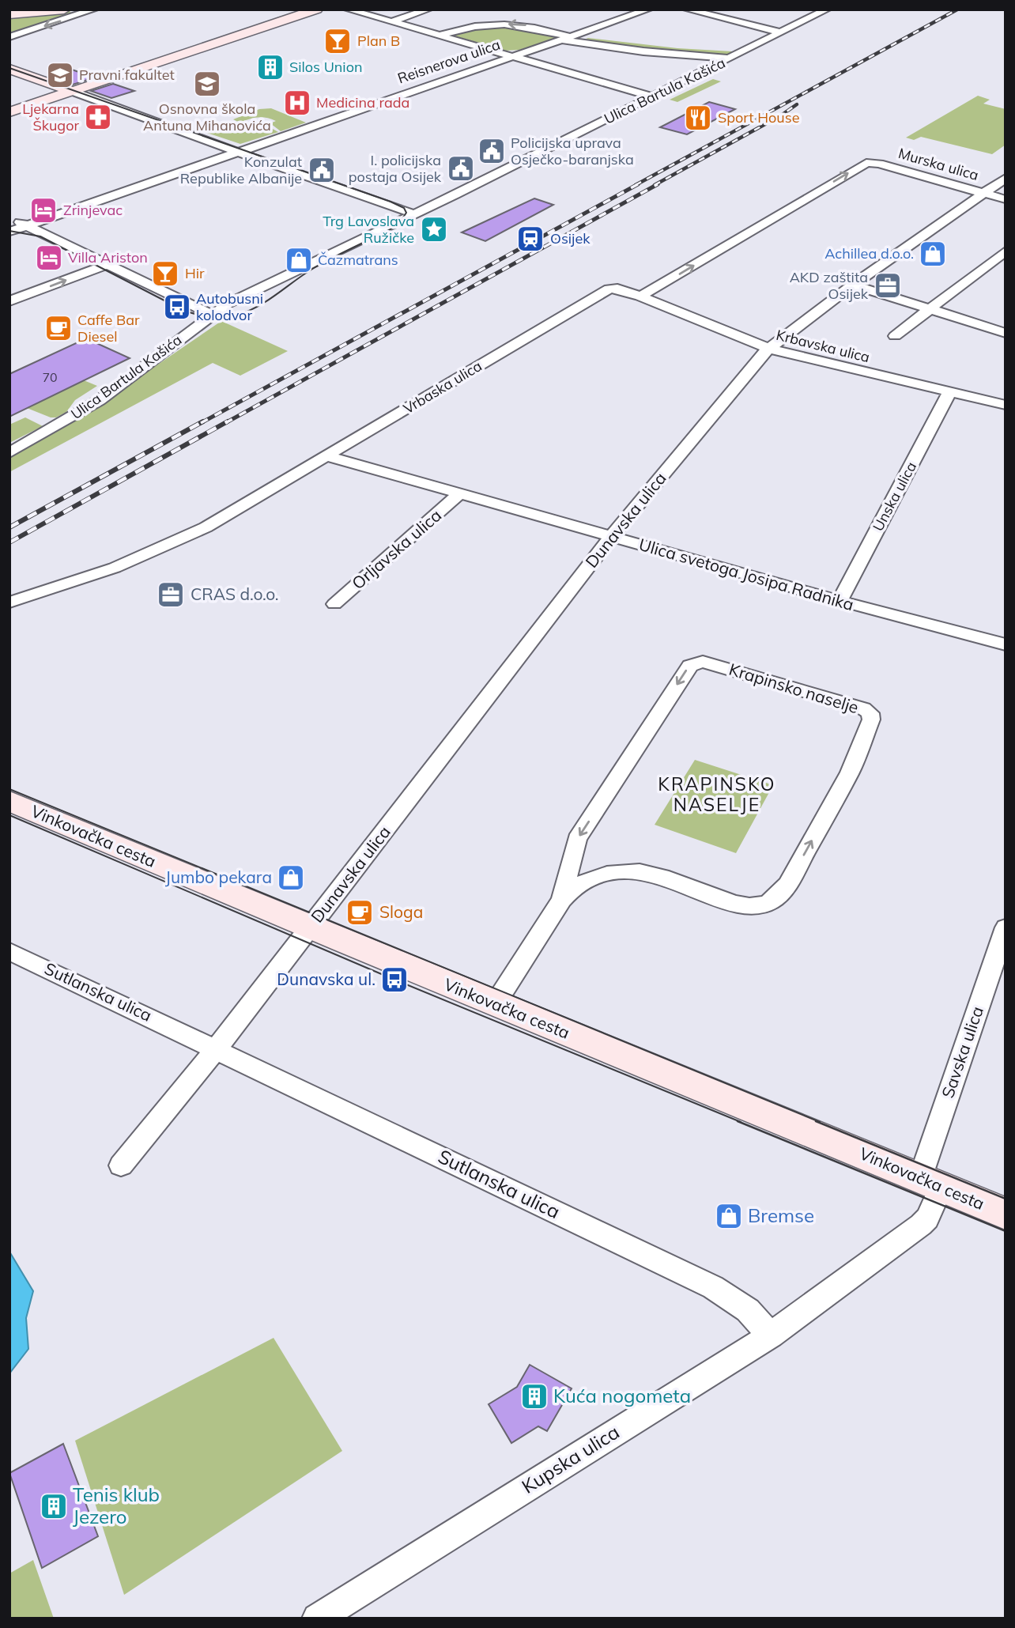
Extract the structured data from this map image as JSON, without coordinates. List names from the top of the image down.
{
  "streets": {
    "main road": ["Vinkovačka cesta"],
    "street": [
      "Reisnerova ulica",
      "Ulica Bartula Kašića",
      "Murska ulica",
      "Krbavska ulica",
      "Vrbaska ulica",
      "Unska ulica",
      "Dunavska ulica",
      "Orljavska ulica",
      "Ulica svetoga Josipa Radnika",
      "Krapinsko naselje",
      "Sutlanska ulica",
      "Savska ulica",
      "Kupska ulica"
    ]
  },
  "crossings": [
    ["Murska ulica", "Krbavska ulica"],
    ["Murska ulica", "Vrbaska ulica"],
    ["Murska ulica", "Dunavska ulica"],
    ["Krbavska ulica", "Vrbaska ulica"],
    ["Krbavska ulica", "Unska ulica"],
    ["Krbavska ulica", "Dunavska ulica"],
    ["Vrbaska ulica", "Ulica svetoga Josipa Radnika"],
    ["Unska ulica", "Ulica svetoga Josipa Radnika"],
    ["Dunavska ulica", "Ulica svetoga Josipa Radnika"],
    ["Dunavska ulica", "Vinkovačka cesta"],
    ["Orljavska ulica", "Ulica svetoga Josipa Radnika"],
    ["Krapinsko naselje", "Vinkovačka cesta"],
    ["Vinkovačka cesta", "Savska ulica"],
    ["Vinkovačka cesta", "Kupska ulica"],
    ["Sutlanska ulica", "Kupska ulica"],
    ["Savska ulica", "Kupska ulica"]
  ],
  "districts": ["KRAPINSKO NASELJE"],
  "places": {
    "bar": ["Plan B", "Hir"],
    "building": ["Silos Union", "Kuća nogometa", "Tenis klub Jezero"],
    "school or university": ["Pravni fakultet", "Osnovna škola Antuna Mihanovića"],
    "hospital": ["Medicina rada"],
    "pharmacy": ["Ljekarna Škugor"],
    "restaurant": ["Sport House"],
    "public building": ["Policijska uprava Osječko-baranjska", "I. policijska postaja Osijek", "Konzulat Republike Albanije"],
    "hotel": ["Zrinjevac", "Villa Ariston"],
    "place": ["Trg Lavoslava Ružičke"],
    "station": ["Osijek"],
    "shop": [
      "Achillea d.o.o.",
      "Čazmatrans",
      "Jumbo pekara",
      "Bremse"
    ],
    "office": ["AKD zaštita Osijek", "CRAS d.o.o."],
    "bus stop": ["Autobusni kolodvor", "Dunavska ul."],
    "cafe": ["Caffe Bar Diesel", "Sloga"]
  },
  "house_numbers": ["70"]
}
